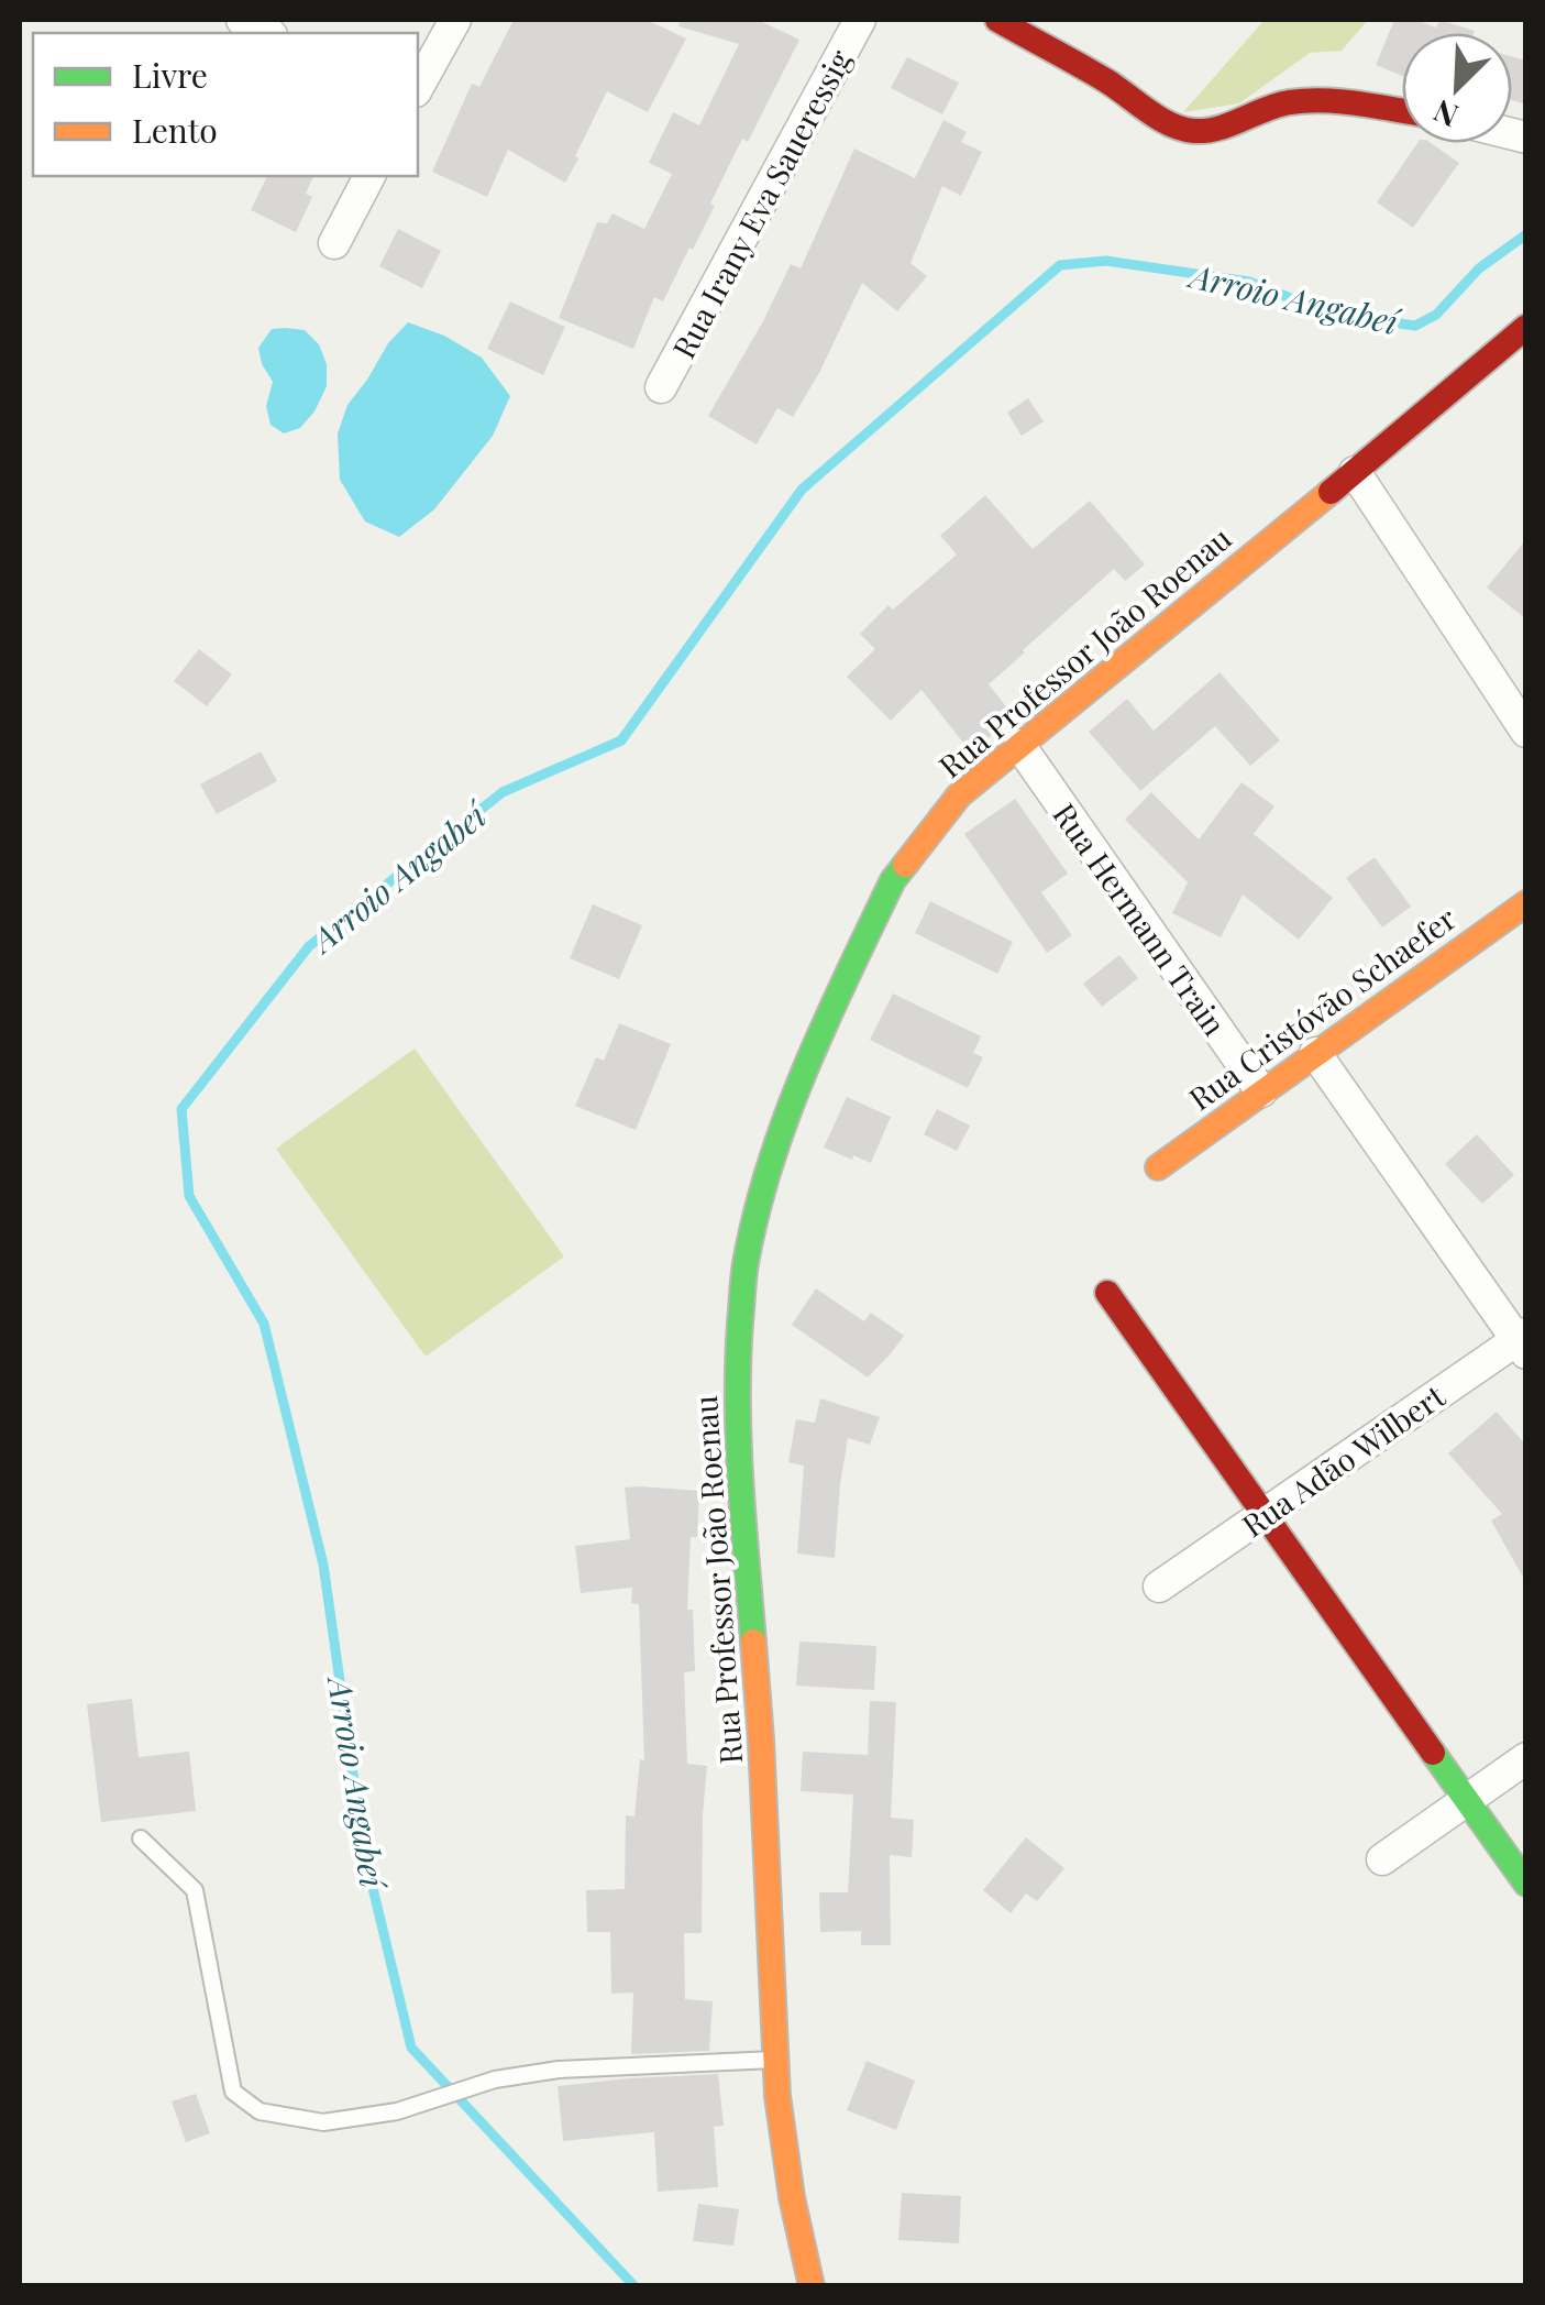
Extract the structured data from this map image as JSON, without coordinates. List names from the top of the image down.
{
  "streets": {
    "street": [
      "Rua Irany Eva Saueressig",
      "Rua Professor João Roenau",
      "Rua Hermann Train",
      "Rua Cristóvão Schaefer",
      "Rua Adão Wilbert"
    ]
  },
  "crossings": [
    ["Rua Professor João Roenau", "Rua Hermann Train"],
    ["Rua Hermann Train", "Rua Cristóvão Schaefer"]
  ],
  "water": ["Arroio Angabeí"],
  "legend": ["Livre", "Lento"],
  "north": "bottom left"
}
